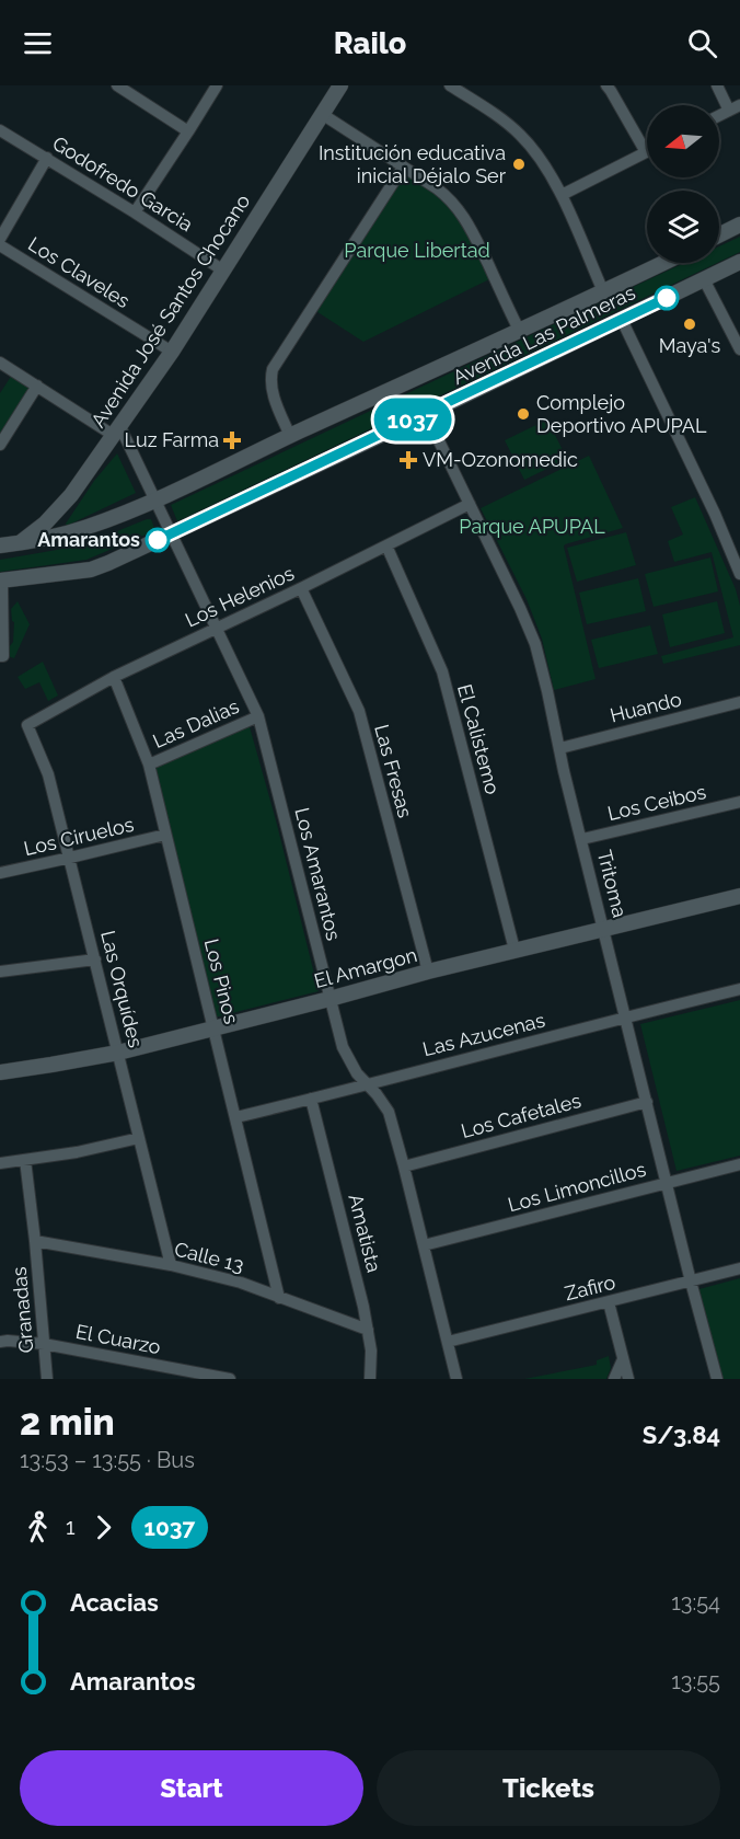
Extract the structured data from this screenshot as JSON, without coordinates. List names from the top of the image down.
{
  "streets": {
    "main road": ["Avenida José Santos Chocano", "Avenida Las Palmeras", "El Amargon"],
    "street": [
      "Godofredo Garcia",
      "Los Claveles",
      "Los Helenios",
      "Huando",
      "Las Dalias",
      "El Calistemo",
      "Las Fresas",
      "Los Ceibos",
      "Los Ciruelos",
      "Los Amarantos",
      "Tritoma",
      "Los Pinos",
      "Las Orquídes",
      "Las Azucenas",
      "Los Cafetales",
      "Los Limoncillos",
      "Amatista",
      "Calle 13",
      "Zafiro",
      "Granadas",
      "El Cuarzo"
    ]
  },
  "crossings": [
    ["Godofredo Garcia", "Avenida José Santos Chocano"],
    ["Los Claveles", "Avenida José Santos Chocano"],
    ["Avenida José Santos Chocano", "Avenida Las Palmeras"],
    ["Avenida José Santos Chocano", "Los Amarantos"],
    ["Avenida Las Palmeras", "Los Amarantos"],
    ["Avenida Las Palmeras", "Tritoma"],
    ["Los Helenios", "El Calistemo"],
    ["Los Helenios", "Las Fresas"],
    ["Los Helenios", "Los Amarantos"],
    ["Los Helenios", "Tritoma"],
    ["Los Helenios", "Los Pinos"],
    ["Los Helenios", "Las Orquídes"],
    ["Huando", "Tritoma"],
    ["Las Dalias", "Los Amarantos"],
    ["Las Dalias", "Los Pinos"],
    ["El Calistemo", "El Amargon"],
    ["Las Fresas", "El Amargon"],
    ["Los Ceibos", "Tritoma"],
    ["Los Ciruelos", "Los Pinos"],
    ["Los Ciruelos", "Las Orquídes"],
    ["Los Amarantos", "El Amargon"],
    ["Los Amarantos", "Las Azucenas"],
    ["Los Amarantos", "Los Cafetales"],
    ["Los Amarantos", "Los Limoncillos"],
    ["Los Amarantos", "Zafiro"],
    ["Tritoma", "El Amargon"],
    ["Tritoma", "Las Azucenas"],
    ["Tritoma", "Los Cafetales"],
    ["Tritoma", "Los Limoncillos"],
    ["Tritoma", "Zafiro"],
    ["El Amargon", "Los Pinos"],
    ["El Amargon", "Las Orquídes"],
    ["Los Pinos", "Las Azucenas"],
    ["Los Pinos", "Calle 13"],
    ["Las Orquídes", "Calle 13"],
    ["Las Azucenas", "Amatista"],
    ["Amatista", "Calle 13"],
    ["Calle 13", "Granadas"],
    ["Granadas", "El Cuarzo"]
  ],
  "parks": ["Parque Libertad", "Parque APUPAL"],
  "places": {
    "other": [
      "Institución educativa inicial Déjalo Ser",
      "Maya's",
      "Complejo Deportivo APUPAL",
      "Amarantos"
    ],
    "health": ["Luz Farma", "VM-Ozonomedic"]
  },
  "lines": ["bus line 1037"],
  "north": "left",
  "page": {
    "header": "Railo",
    "on_map": "1037",
    "heading": ["2 min", "13:53 – 13:55 · Bus", "S/3.84"],
    "legs": ["1", "1037"],
    "list": [
      {
        "name": "Acacias",
        "value": "13:54"
      },
      {
        "name": "Amarantos",
        "value": "13:55"
      }
    ],
    "buttons": ["Start", "Tickets"]
  }
}
